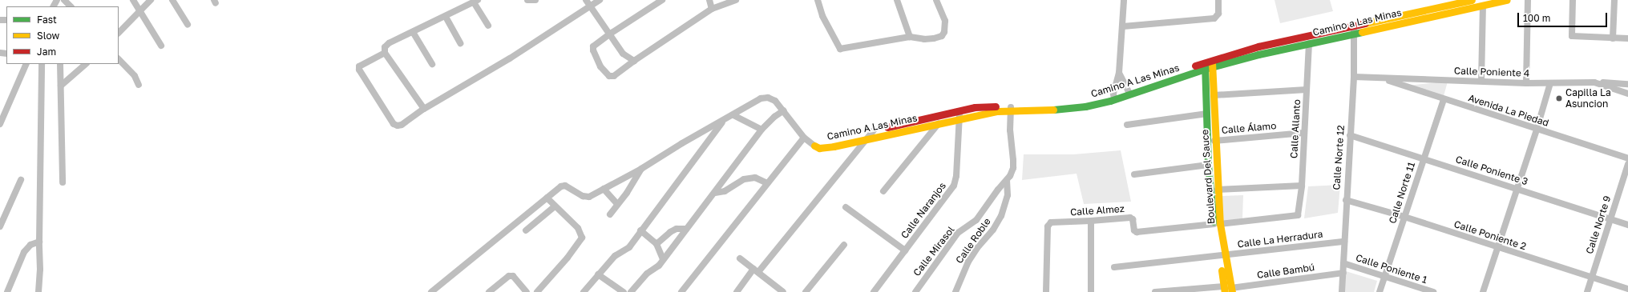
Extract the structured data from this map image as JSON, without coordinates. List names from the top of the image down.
{
  "streets": {
    "street": [
      "Camino a Las Minas",
      "Calle Poniente 4",
      "Camino A Las Minas",
      "Avenida La Piedad",
      "Calle Álamo",
      "Calle Allanto",
      "Calle Norte 12",
      "Calle Poniente 3",
      "Boulevard Del Sauce",
      "Calle Norte 11",
      "Calle Naranjos",
      "Calle Almez",
      "Calle Norte 9",
      "Calle Poniente 2",
      "Calle La Herradura",
      "Calle Roble",
      "Calle Mirasol",
      "Calle Poniente 1",
      "Calle Bambú"
    ]
  },
  "crossings": [
    ["Camino a Las Minas", "Camino A Las Minas"],
    ["Camino a Las Minas", "Calle Allanto"],
    ["Camino a Las Minas", "Calle Norte 12"],
    ["Camino a Las Minas", "Boulevard Del Sauce"],
    ["Calle Poniente 4", "Avenida La Piedad"],
    ["Calle Poniente 4", "Calle Norte 12"],
    ["Camino A Las Minas", "Boulevard Del Sauce"],
    ["Camino A Las Minas", "Calle Naranjos"],
    ["Camino A Las Minas", "Calle Roble"],
    ["Avenida La Piedad", "Calle Norte 11"],
    ["Calle Álamo", "Calle Allanto"],
    ["Calle Álamo", "Boulevard Del Sauce"],
    ["Calle Allanto", "Calle Almez"],
    ["Calle Norte 12", "Calle Poniente 3"],
    ["Calle Norte 12", "Calle Poniente 2"],
    ["Calle Norte 12", "Calle La Herradura"],
    ["Calle Norte 12", "Calle Poniente 1"],
    ["Calle Norte 12", "Calle Bambú"],
    ["Calle Poniente 3", "Calle Norte 11"],
    ["Calle Poniente 3", "Calle Norte 9"],
    ["Boulevard Del Sauce", "Calle Almez"],
    ["Boulevard Del Sauce", "Calle La Herradura"],
    ["Boulevard Del Sauce", "Calle Bambú"],
    ["Calle Norte 11", "Calle Poniente 2"],
    ["Calle Norte 11", "Calle Poniente 1"],
    ["Calle Norte 9", "Calle Poniente 2"],
    ["Calle Roble", "Calle Mirasol"]
  ],
  "places": ["Capilla La Asuncion"],
  "legend": ["Fast", "Slow", "Jam"],
  "scale_bar": "100 m"
}
